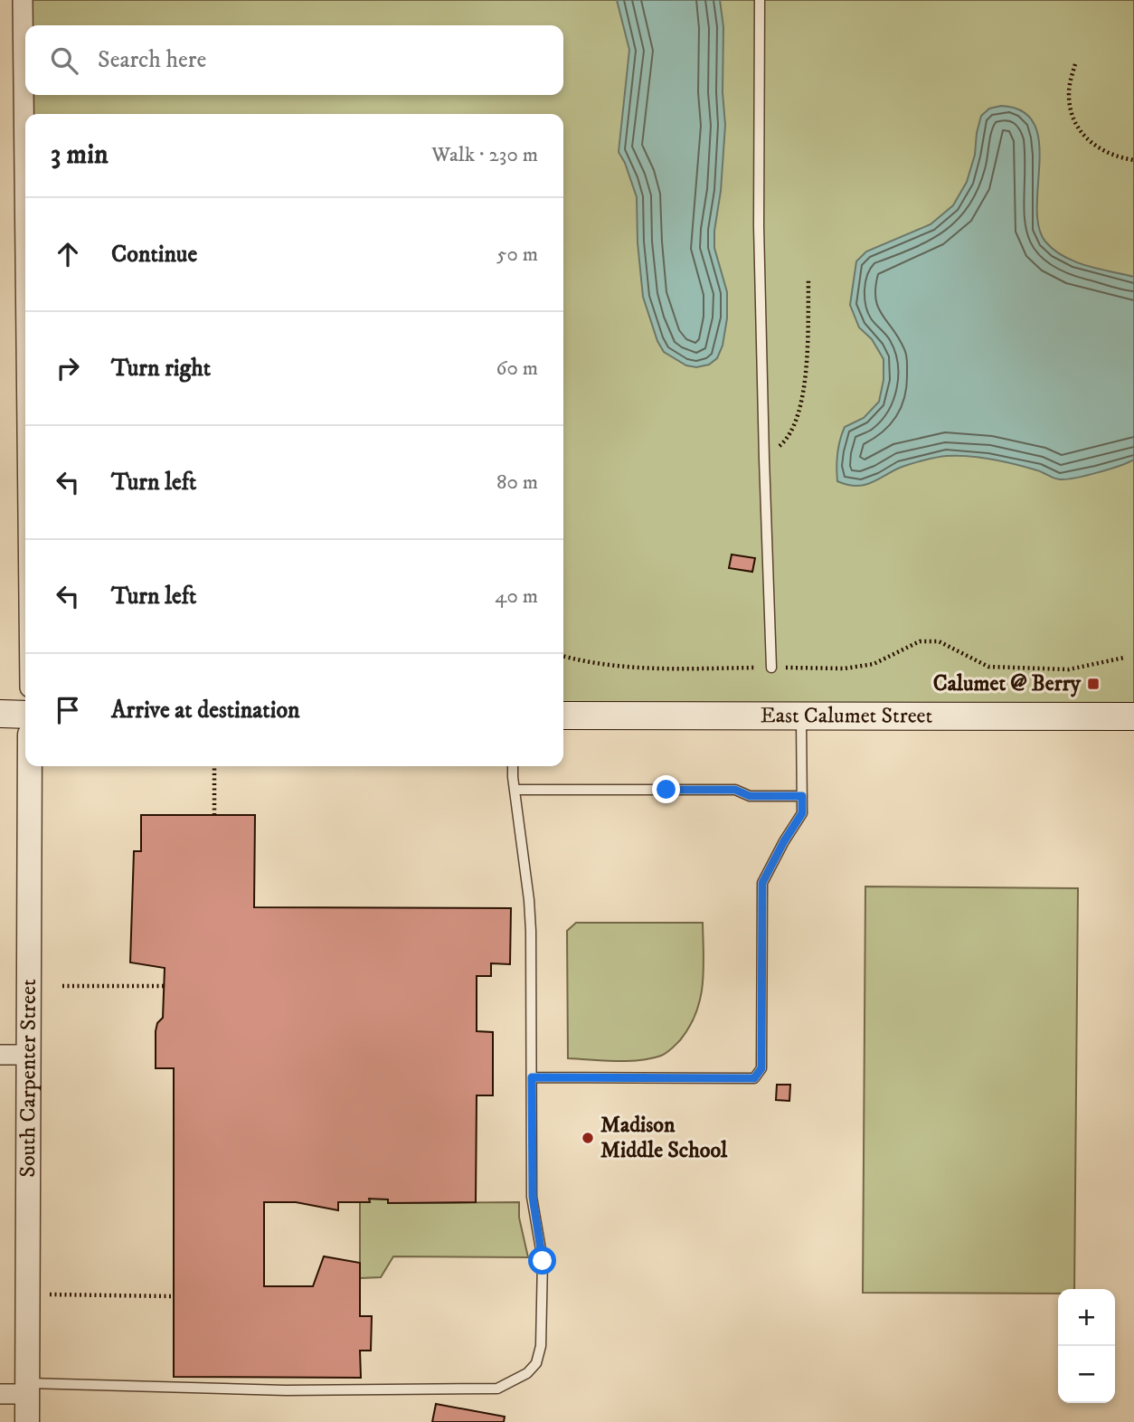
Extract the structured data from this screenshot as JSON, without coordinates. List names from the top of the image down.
{
  "streets": {
    "main road": ["East Calumet Street"],
    "street": ["South Carpenter Street"]
  },
  "places": {
    "transit": ["Calumet @ Berry"],
    "other": ["Madison Middle School"]
  },
  "page": {
    "search": "Search here",
    "heading": ["3 min", "Walk · 230 m"],
    "list": [
      ["Continue", "50 m"],
      ["Turn right", "60 m"],
      ["Turn left", "80 m"],
      ["Turn left", "40 m"],
      "Arrive at destination"
    ],
    "map_buttons": ["+", "−"]
  }
}
